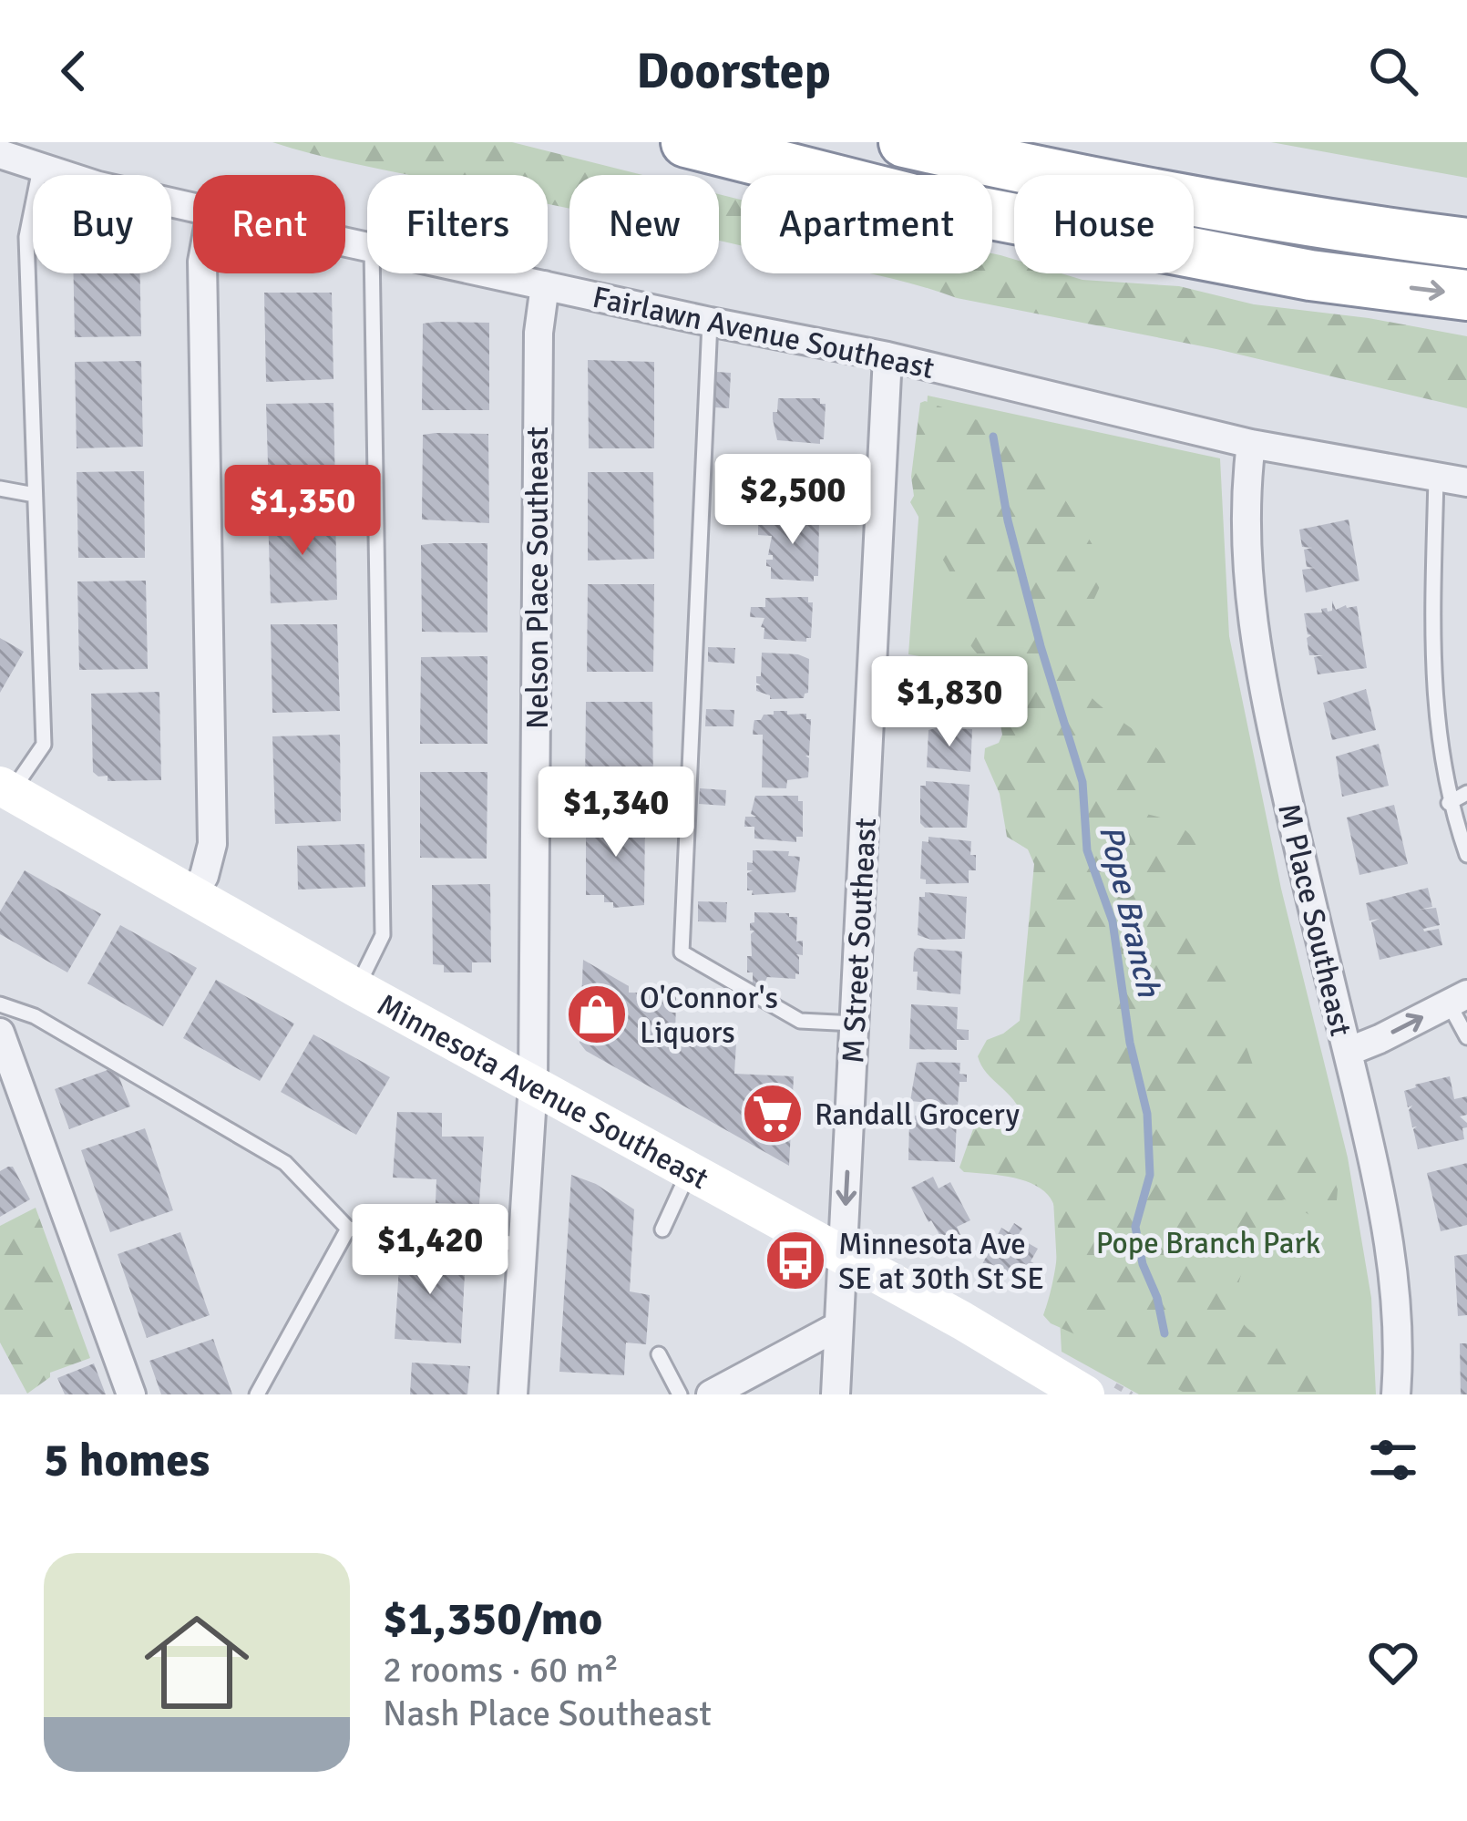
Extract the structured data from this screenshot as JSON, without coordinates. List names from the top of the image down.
{
  "streets": {
    "main road": ["Minnesota Avenue Southeast"],
    "street": [
      "Fairlawn Avenue Southeast",
      "Nelson Place Southeast",
      "M Place Southeast",
      "M Street Southeast"
    ]
  },
  "crossings": [
    ["Fairlawn Avenue Southeast", "Nelson Place Southeast"],
    ["Fairlawn Avenue Southeast", "M Place Southeast"],
    ["Fairlawn Avenue Southeast", "M Street Southeast"],
    ["Nelson Place Southeast", "Minnesota Avenue Southeast"],
    ["M Street Southeast", "Minnesota Avenue Southeast"]
  ],
  "water": ["Pope Branch"],
  "parks": ["Pope Branch Park"],
  "places": {
    "shop": ["O'Connor's Liquors"],
    "supermarket": ["Randall Grocery"],
    "bus stop": ["Minnesota Ave SE at 30th St SE"]
  },
  "page": {
    "header": "Doorstep",
    "chip": [
      "Buy",
      "Rent",
      "Filters",
      "New",
      "Apartment",
      "House"
    ],
    "price": [
      "$2,500",
      "$1,350",
      "$1,830",
      "$1,340",
      "$1,420"
    ],
    "heading": "5 homes",
    "list": [
      {
        "name": "$1,350/mo",
        "note": "2 rooms · 60 m² · Nash Place Southeast"
      }
    ]
  }
}
